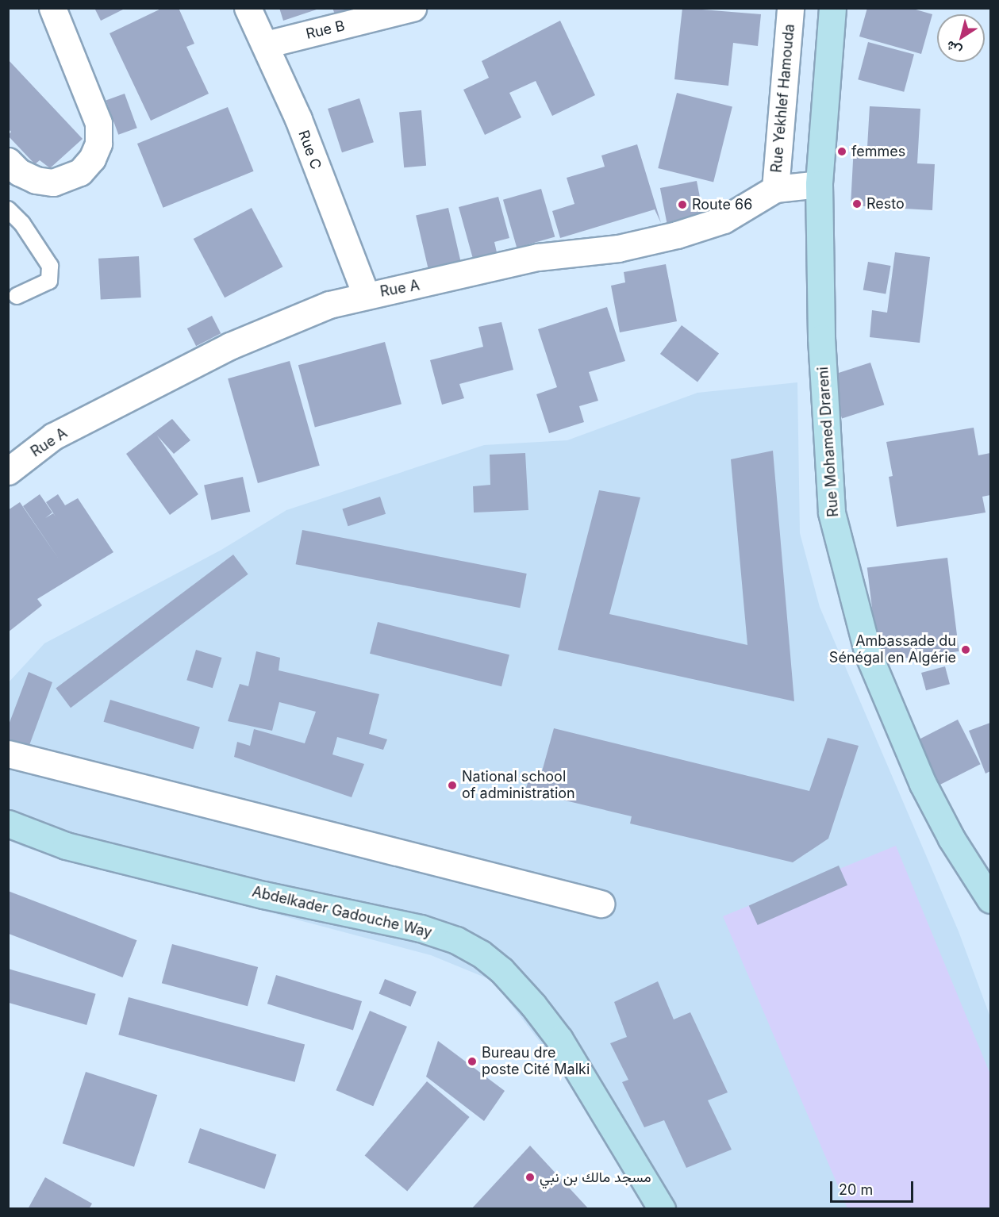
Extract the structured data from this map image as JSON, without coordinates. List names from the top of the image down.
{
  "streets": {
    "street": [
      "Rue B",
      "Rue Yekhlef Hamouda",
      "Rue C",
      "Rue A",
      "Rue Mohamed Drareni",
      "Abdelkader Gadouche Way"
    ]
  },
  "crossings": [
    ["Rue B", "Rue C"],
    ["Rue Yekhlef Hamouda", "Rue A"],
    ["Rue C", "Rue A"],
    ["Rue A", "Rue Mohamed Drareni"]
  ],
  "places": [
    "femmes",
    "Resto",
    "Route 66",
    "Ambassade du Sénégal en Algérie",
    "National school of administration",
    "Bureau dre poste Cité Malki",
    "مسجد مالك بن نبي"
  ],
  "scale_bar": "20 m",
  "north": "bottom left"
}
